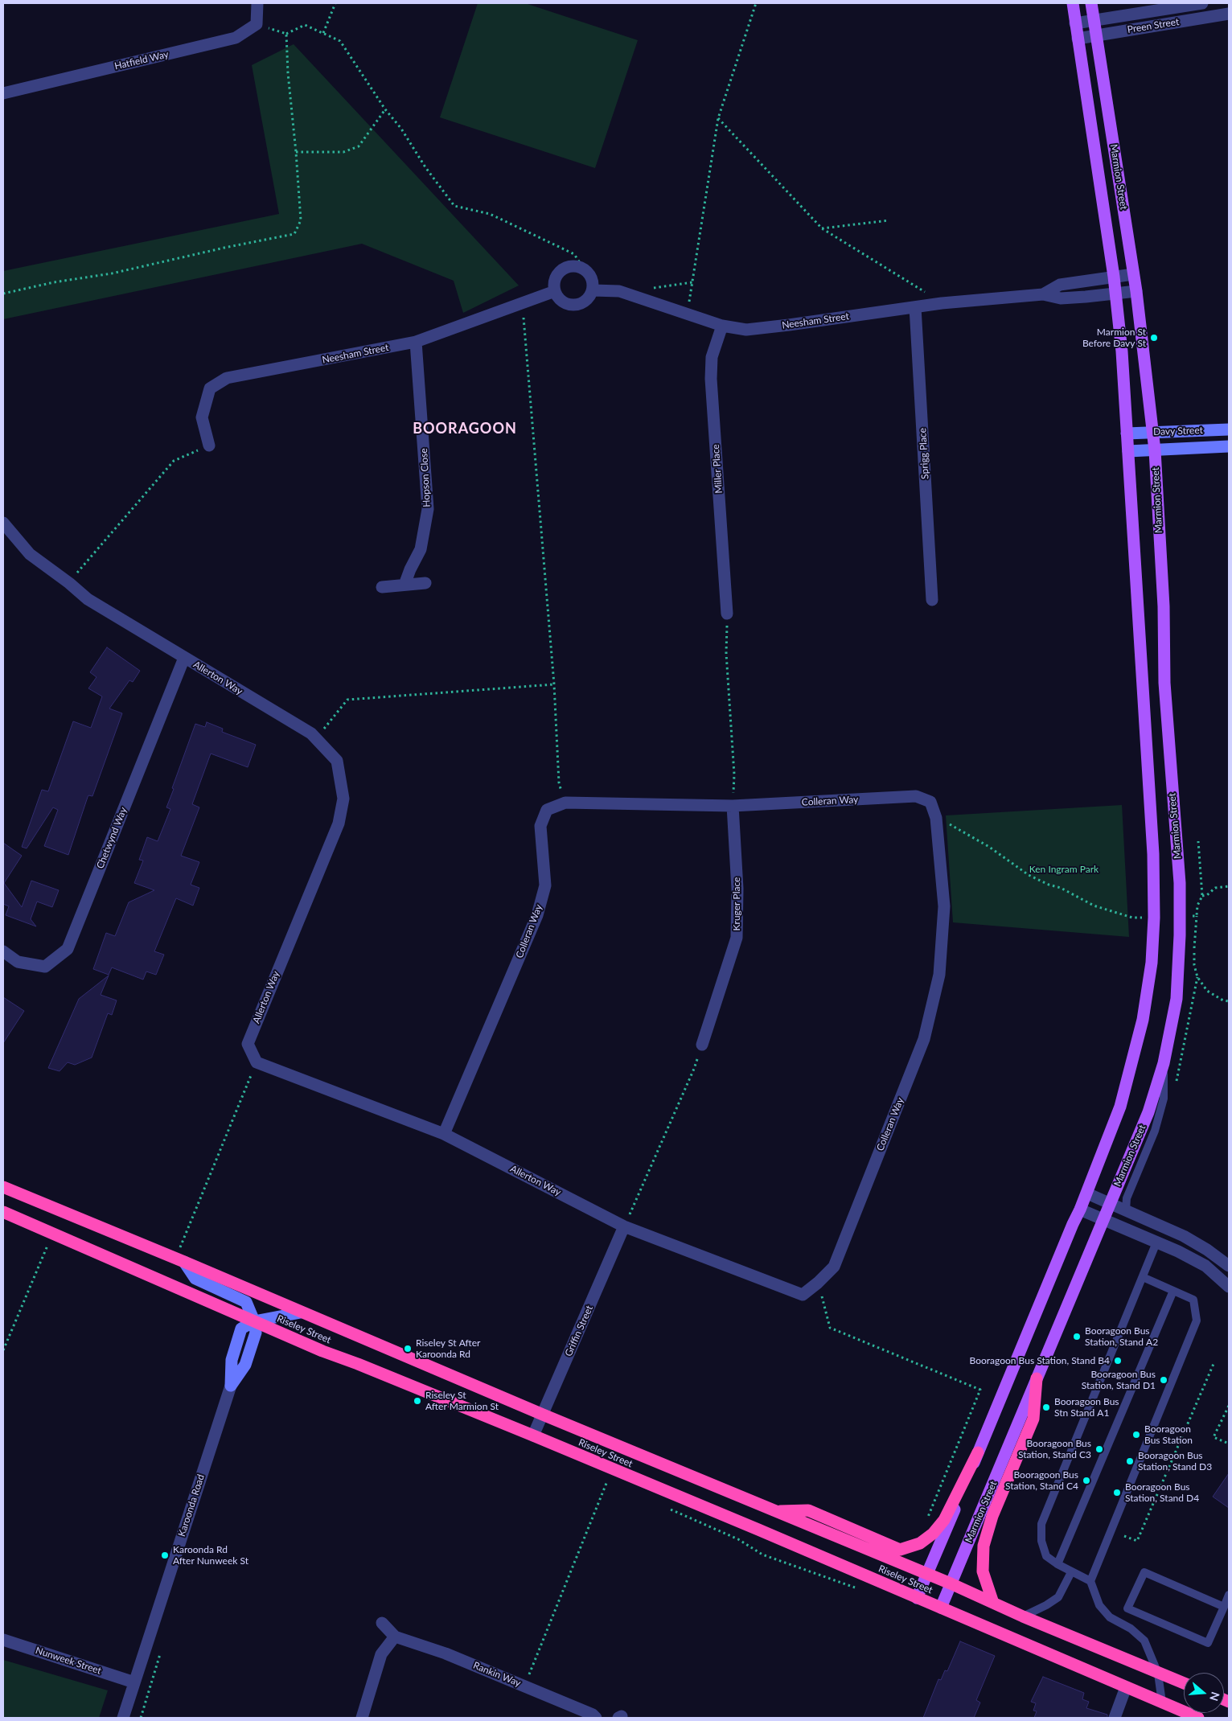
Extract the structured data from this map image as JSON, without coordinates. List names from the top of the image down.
{
  "streets": {
    "highway": ["Riseley Street"],
    "main road": ["Marmion Street"],
    "street": [
      "Preen Street",
      "Hatfield Way",
      "Neesham Street",
      "Davy Street",
      "Sprigg Place",
      "Miller Place",
      "Hopson Close",
      "Allerton Way",
      "Colleran Way",
      "Chetwynd Way",
      "Kruger Place",
      "Griffin Street",
      "Karoonda Road",
      "Nunweek Street",
      "Rankin Way"
    ]
  },
  "crossings": [
    ["Preen Street", "Marmion Street"],
    ["Marmion Street", "Neesham Street"],
    ["Marmion Street", "Davy Street"],
    ["Marmion Street", "Riseley Street"],
    ["Neesham Street", "Sprigg Place"],
    ["Neesham Street", "Miller Place"],
    ["Neesham Street", "Hopson Close"],
    ["Allerton Way", "Colleran Way"],
    ["Allerton Way", "Chetwynd Way"],
    ["Allerton Way", "Griffin Street"],
    ["Colleran Way", "Kruger Place"],
    ["Riseley Street", "Griffin Street"],
    ["Riseley Street", "Karoonda Road"],
    ["Karoonda Road", "Nunweek Street"]
  ],
  "districts": ["BOORAGOON"],
  "parks": ["Ken Ingram Park"],
  "places": [
    "Marmion St Before Davy St",
    "Booragoon Bus Station, Stand A2",
    "Riseley St After Karoonda Rd",
    "Booragoon Bus Station, Stand B4",
    "Booragoon Bus Station, Stand D1",
    "Riseley St After Marmion St",
    "Booragoon Bus Stn Stand A1",
    "Booragoon Bus Station",
    "Booragoon Bus Station, Stand C3",
    "Booragoon Bus Station, Stand D3",
    "Booragoon Bus Station, Stand C4",
    "Booragoon Bus Station, Stand D4",
    "Karoonda Rd After Nunweek St"
  ],
  "north": "right"
}
